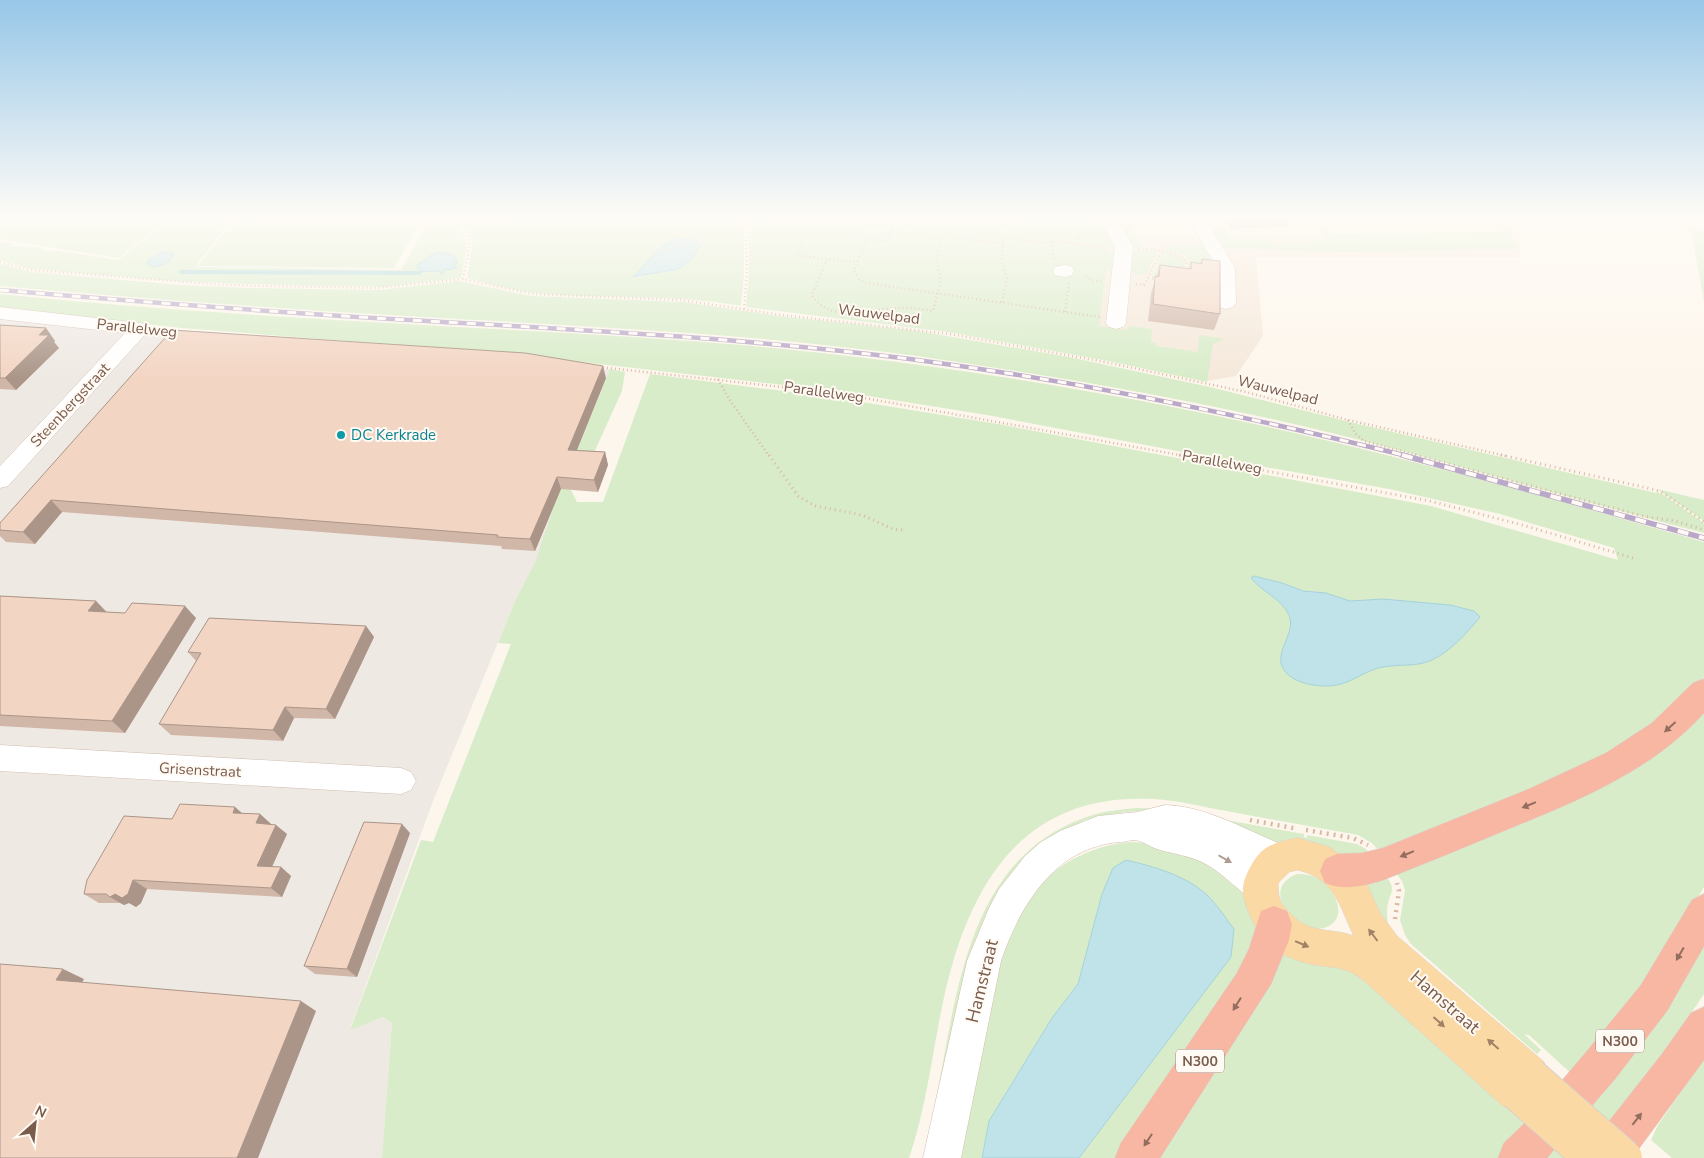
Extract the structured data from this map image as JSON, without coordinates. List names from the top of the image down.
{
  "streets": {
    "highway": ["N300"],
    "main road": ["Hamstraat"],
    "street": ["Parallelweg", "Steenbergstraat", "Grisenstraat"],
    "path": ["Wauwelpad"]
  },
  "crossings": [
    ["Parallelweg", "Steenbergstraat"],
    ["Hamstraat", "N300"]
  ],
  "places": ["DC Kerkrade"],
  "north": "top right"
}
